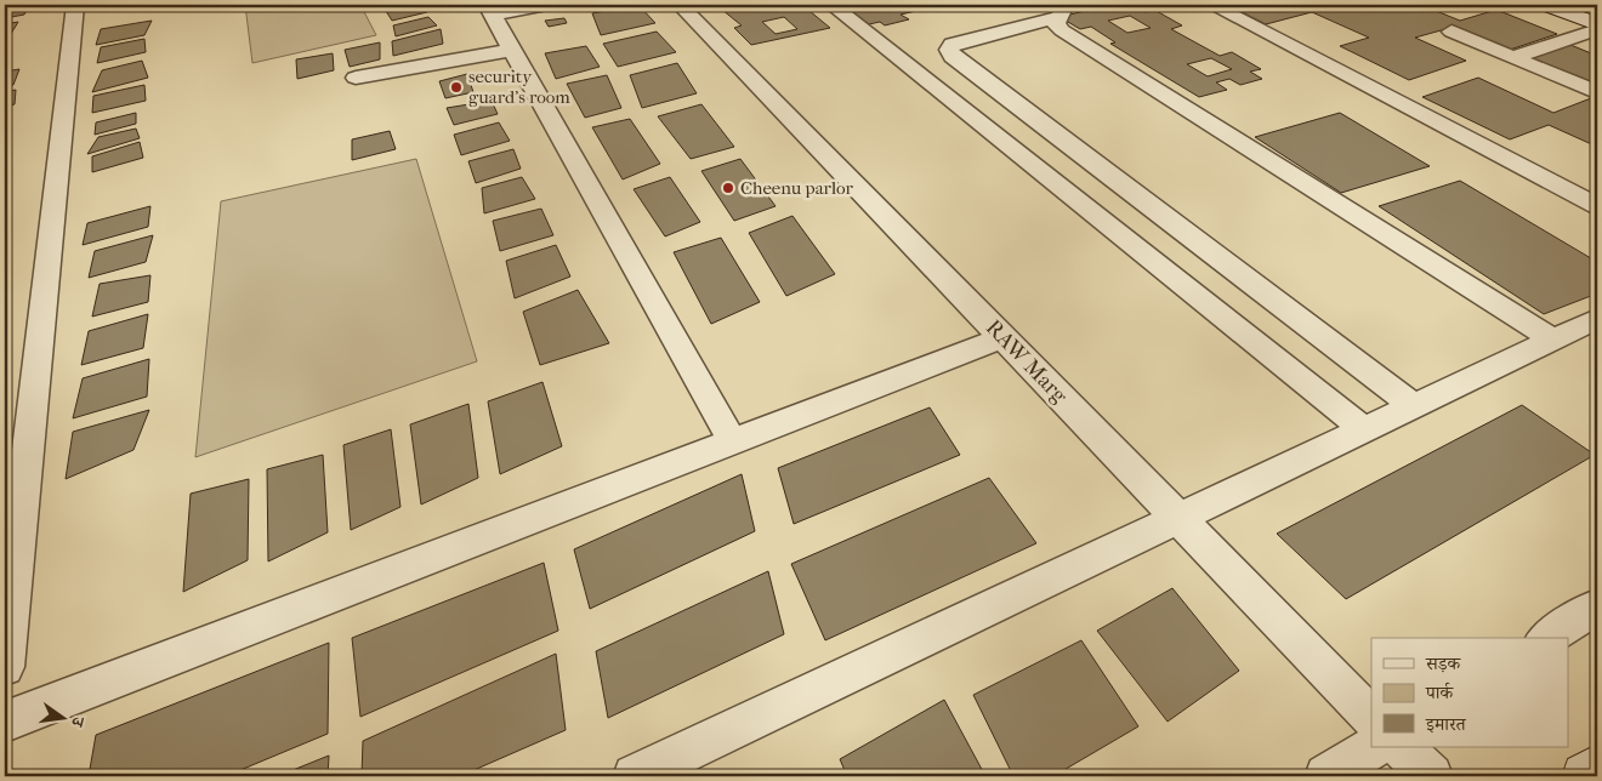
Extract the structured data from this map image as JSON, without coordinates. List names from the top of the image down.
{
  "streets": {
    "street": ["RAW Marg"]
  },
  "places": ["security guard's room", "Cheenu parlor"],
  "legend": ["सड़क", "पार्क", "इमारत"],
  "north": "right"
}
